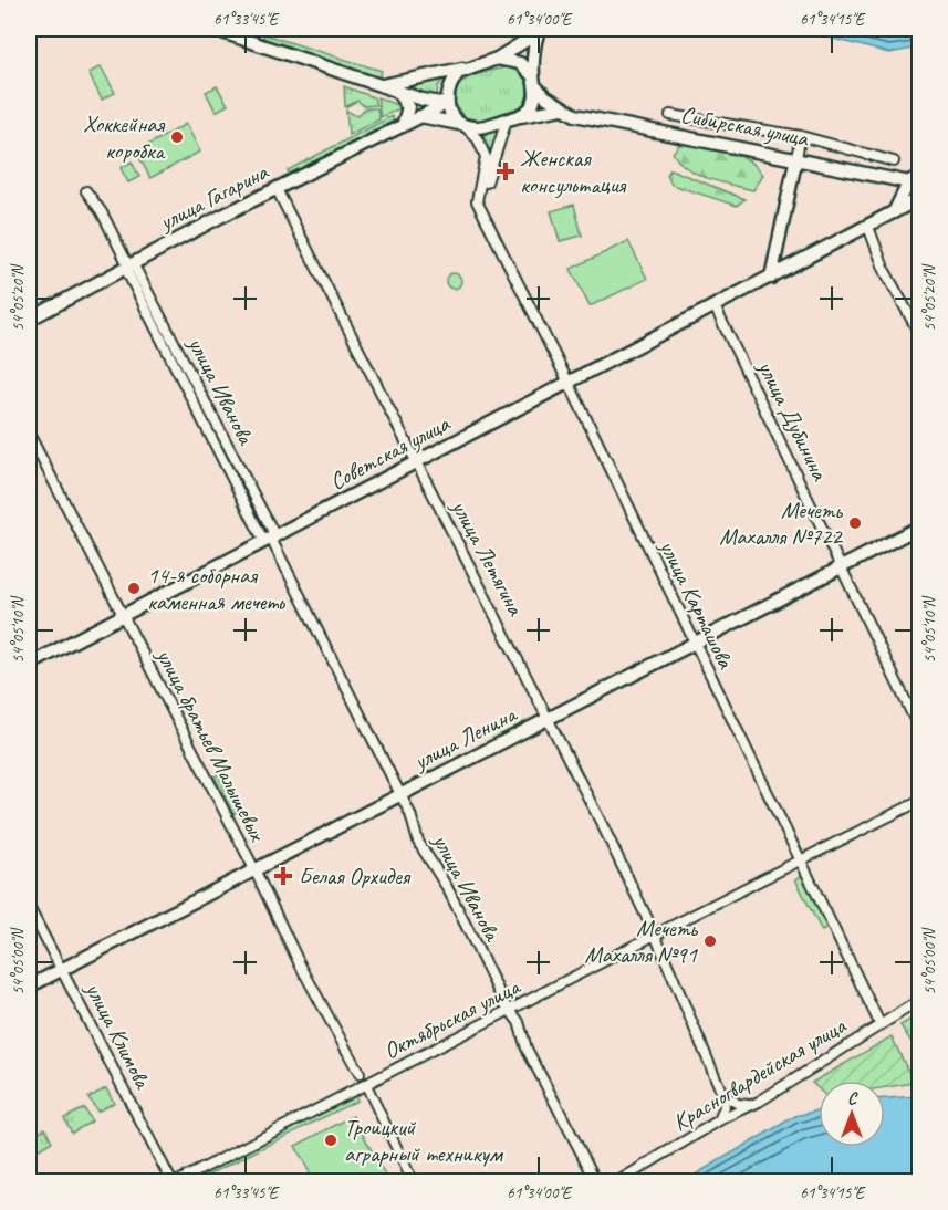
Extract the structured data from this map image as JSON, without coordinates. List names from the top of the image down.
{
  "streets": {
    "street": [
      "Сибирская улица",
      "улица Гагарина",
      "улица Иванова",
      "улица Дубинина",
      "Советская улица",
      "улица Летягина",
      "улица Карташова",
      "улица Ленина",
      "улица братьев Малышевых",
      "Октябрьская улица",
      "улица Климова",
      "Красногвардейская улица"
    ]
  },
  "crossings": [
    ["Сибирская улица", "улица Гагарина"],
    ["улица Гагарина", "улица Иванова"],
    ["улица Гагарина", "улица Летягина"],
    ["улица Иванова", "Советская улица"],
    ["улица Иванова", "улица Ленина"],
    ["улица Иванова", "Октябрьская улица"],
    ["улица Дубинина", "Советская улица"],
    ["улица Дубинина", "улица Ленина"],
    ["Советская улица", "улица Летягина"],
    ["Советская улица", "улица Карташова"],
    ["Советская улица", "улица братьев Малышевых"],
    ["улица Летягина", "улица Ленина"],
    ["улица Летягина", "Октябрьская улица"],
    ["улица Карташова", "улица Ленина"],
    ["улица Карташова", "Октябрьская улица"],
    ["улица Карташова", "Красногвардейская улица"],
    ["улица Ленина", "улица братьев Малышевых"],
    ["улица Ленина", "улица Климова"]
  ],
  "places": {
    "other": [
      "Хоккейная коробка",
      "Мечеть Махалля №722",
      "14-я соборная каменная мечеть",
      "Мечеть Махалля №91",
      "Троицкий аграрный техникум"
    ],
    "health": ["Женская консультация", "Белая Орхидея"]
  },
  "north": "top",
  "coordinates": [
    "61°33'45\"E",
    "61°34'00\"E",
    "61°34'15\"E",
    "54°05'20\"N",
    "54°05'10\"N",
    "54°05'00\"N"
  ]
}
